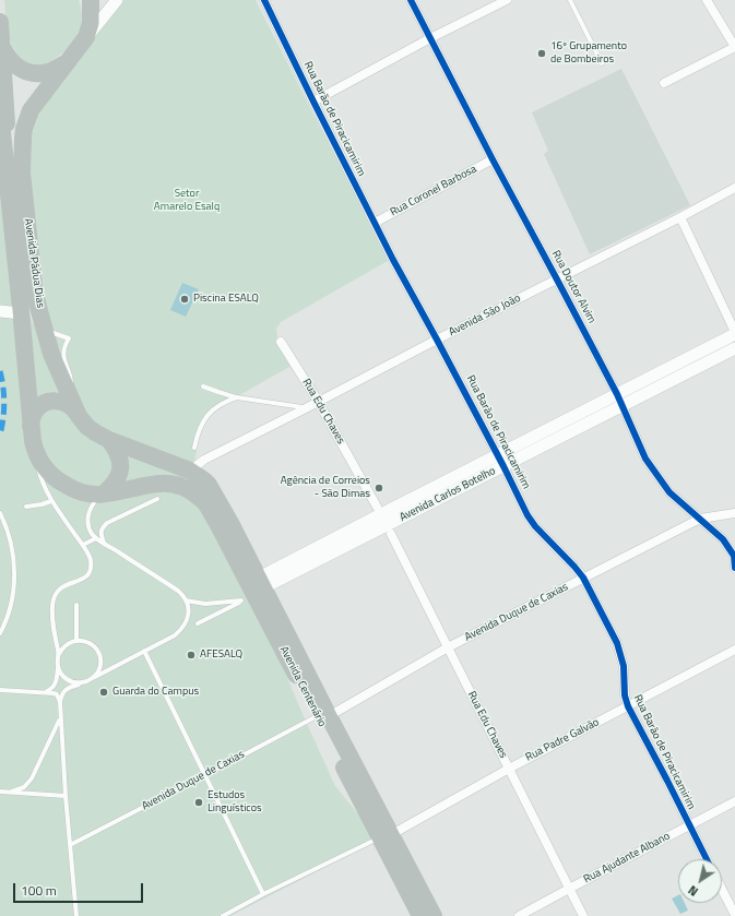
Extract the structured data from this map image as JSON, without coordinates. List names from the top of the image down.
{
  "streets": {
    "highway": ["Avenida Pádua Dias", "Avenida Centenário"],
    "main road": ["Avenida Carlos Botelho"],
    "street": [
      "Rua Barão de Piracicamirim",
      "Rua Coronel Barbosa",
      "Rua Doutor Alvim",
      "Avenida São João",
      "Rua Edu Chaves",
      "Avenida Duque de Caxias",
      "Rua Padre Galvão",
      "Rua Ajudante Albano"
    ]
  },
  "crossings": [
    ["Rua Barão de Piracicamirim", "Rua Coronel Barbosa"],
    ["Rua Barão de Piracicamirim", "Avenida São João"],
    ["Rua Barão de Piracicamirim", "Avenida Carlos Botelho"],
    ["Rua Barão de Piracicamirim", "Avenida Duque de Caxias"],
    ["Rua Barão de Piracicamirim", "Rua Padre Galvão"],
    ["Rua Barão de Piracicamirim", "Rua Ajudante Albano"],
    ["Rua Coronel Barbosa", "Rua Doutor Alvim"],
    ["Avenida Pádua Dias", "Avenida São João"],
    ["Avenida Pádua Dias", "Avenida Carlos Botelho"],
    ["Avenida Pádua Dias", "Avenida Centenário"],
    ["Rua Doutor Alvim", "Avenida São João"],
    ["Rua Doutor Alvim", "Avenida Carlos Botelho"],
    ["Rua Doutor Alvim", "Avenida Duque de Caxias"],
    ["Avenida São João", "Rua Edu Chaves"],
    ["Rua Edu Chaves", "Avenida Duque de Caxias"],
    ["Rua Edu Chaves", "Rua Padre Galvão"],
    ["Rua Edu Chaves", "Rua Ajudante Albano"],
    ["Avenida Carlos Botelho", "Avenida Centenário"],
    ["Avenida Duque de Caxias", "Avenida Centenário"],
    ["Avenida Centenário", "Rua Padre Galvão"]
  ],
  "parks": ["Setor Amarelo Esalq"],
  "places": [
    "16º Grupamento de Bombeiros",
    "Piscina ESALQ",
    "Agência de Correios - São Dimas",
    "AFESALQ",
    "Guarda do Campus",
    "Estudos Linguísticos"
  ],
  "scale_bar": "100 m",
  "north": "bottom left"
}
